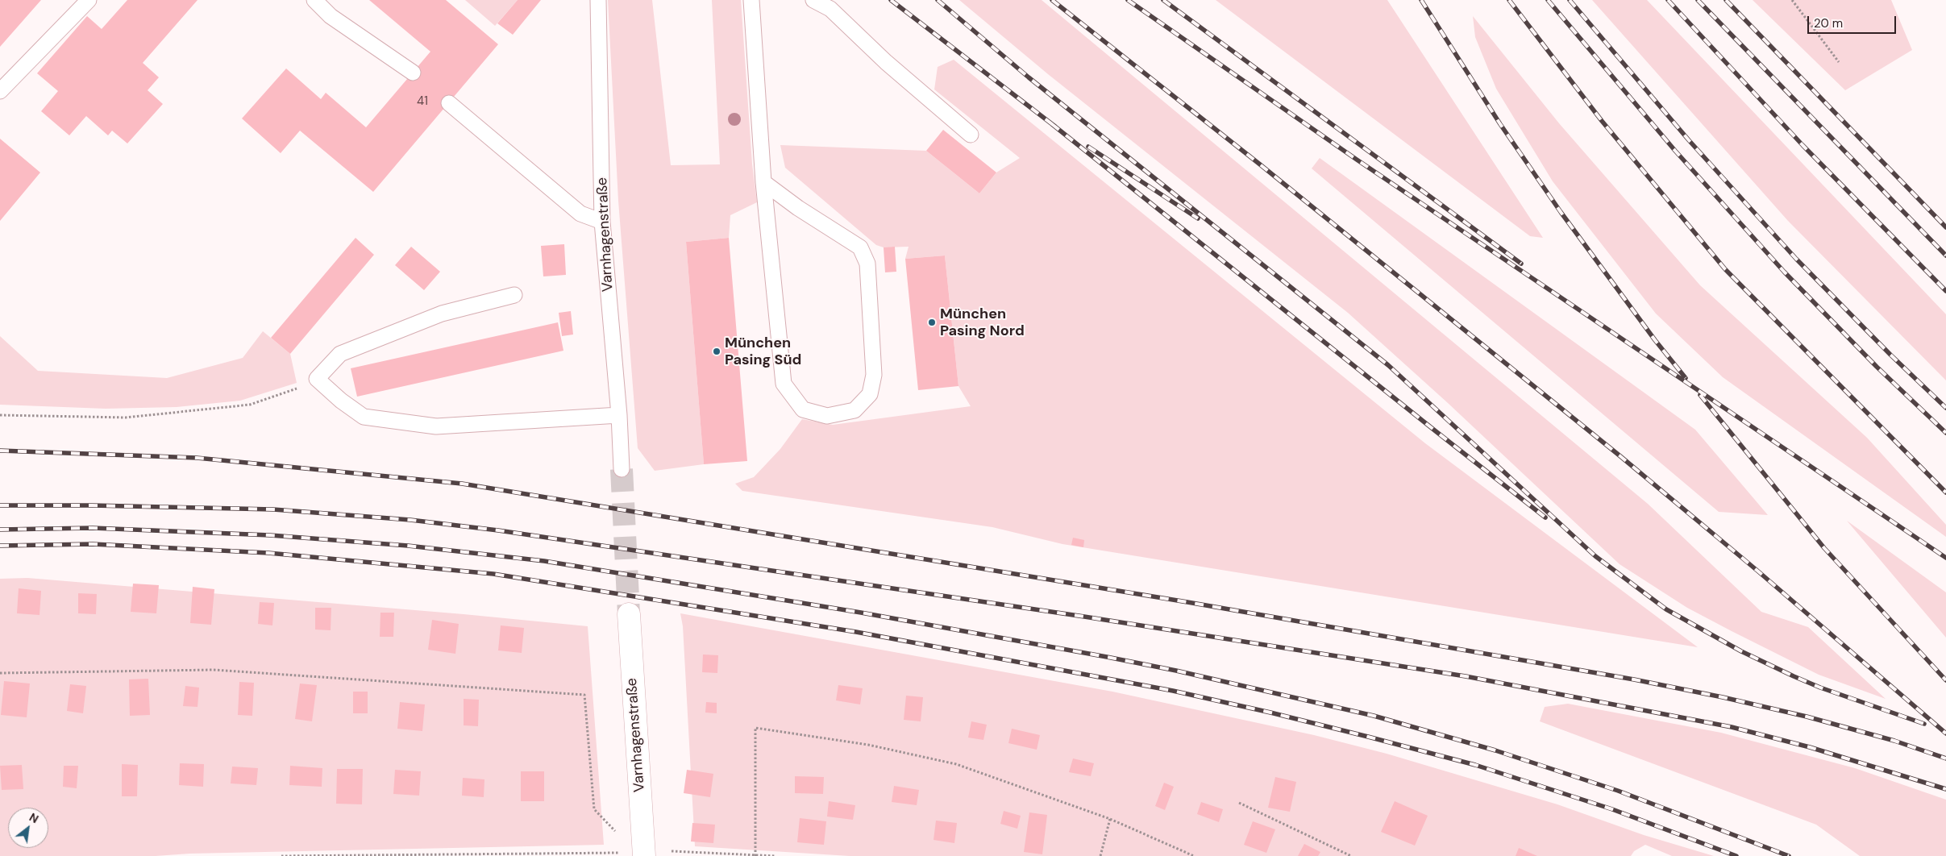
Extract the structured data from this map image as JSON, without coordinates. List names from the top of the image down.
{
  "streets": {
    "street": ["Varnhagenstraße"]
  },
  "places": ["München Pasing Nord", "München Pasing Süd"],
  "house_numbers": ["41"],
  "scale_bar": "20 m",
  "north": "top right"
}
